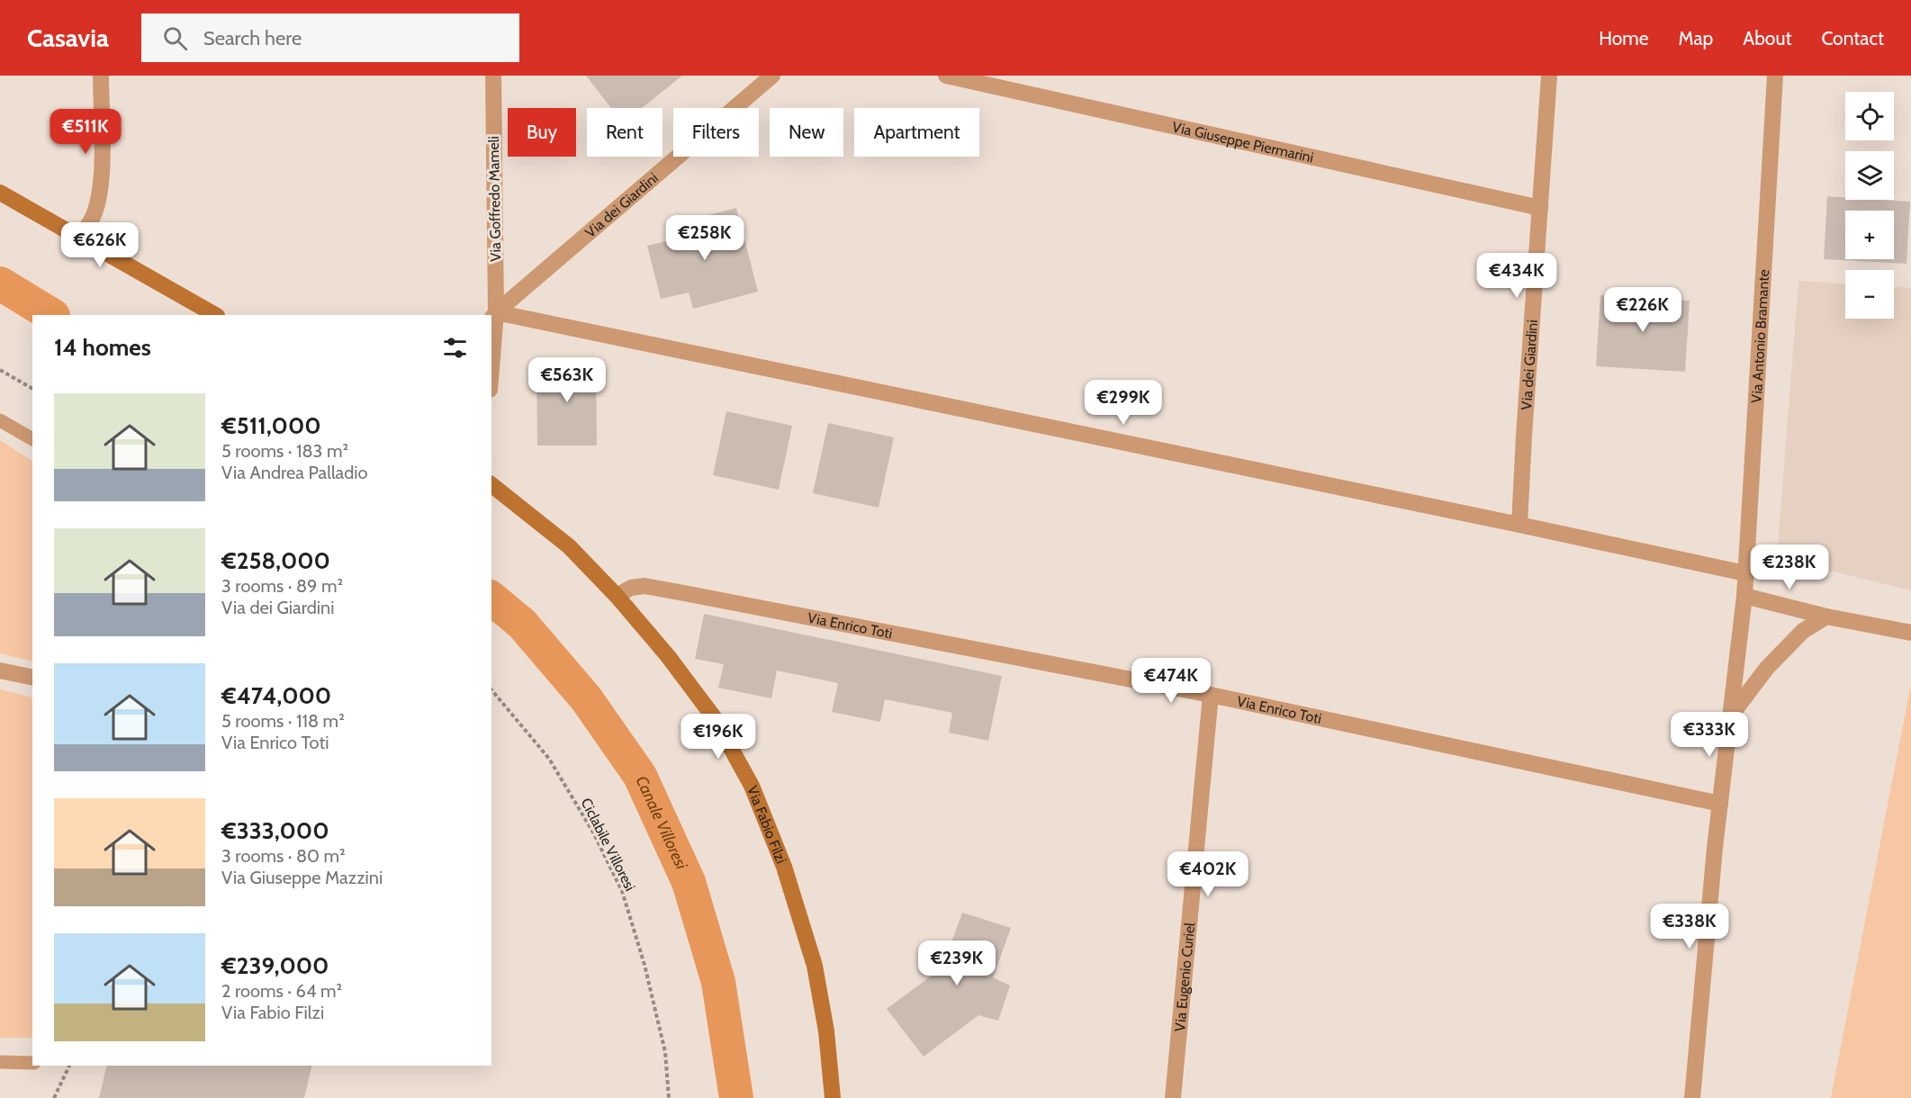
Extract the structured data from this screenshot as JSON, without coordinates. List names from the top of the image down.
{
  "streets": {
    "street": [
      "Via Giuseppe Piermarini",
      "Via Goffredo Mameli",
      "Via dei Giardini",
      "Via Antonio Bramante",
      "Via Enrico Toti",
      "Via Fabio Filzi",
      "Via Eugenio Curiel"
    ],
    "path": ["Ciclabile Villoresi"]
  },
  "crossings": [
    ["Via Giuseppe Piermarini", "Via dei Giardini"],
    ["Via Goffredo Mameli", "Via dei Giardini"],
    ["Via Antonio Bramante", "Via Enrico Toti"],
    ["Via Enrico Toti", "Via Fabio Filzi"],
    ["Via Enrico Toti", "Via Eugenio Curiel"]
  ],
  "water": ["Canale Villoresi"],
  "page": {
    "header": "Casavia",
    "search": "Search here",
    "nav": [
      "Home",
      "Map",
      "About",
      "Contact"
    ],
    "map_buttons": ["+", "−"],
    "chip": [
      "Buy",
      "Rent",
      "Filters",
      "New",
      "Apartment"
    ],
    "price": [
      "€511K",
      "€258K",
      "€626K",
      "€434K",
      "€226K",
      "€563K",
      "€299K",
      "€238K",
      "€474K",
      "€333K",
      "€196K",
      "€402K",
      "€338K",
      "€239K"
    ],
    "heading": "14 homes",
    "list": [
      {
        "name": "€511,000",
        "note": "5 rooms · 183 m² · Via Andrea Palladio"
      },
      {
        "name": "€258,000",
        "note": "3 rooms · 89 m² · Via dei Giardini"
      },
      {
        "name": "€474,000",
        "note": "5 rooms · 118 m² · Via Enrico Toti"
      },
      {
        "name": "€333,000",
        "note": "3 rooms · 80 m² · Via Giuseppe Mazzini"
      },
      {
        "name": "€239,000",
        "note": "2 rooms · 64 m² · Via Fabio Filzi"
      }
    ]
  }
}
